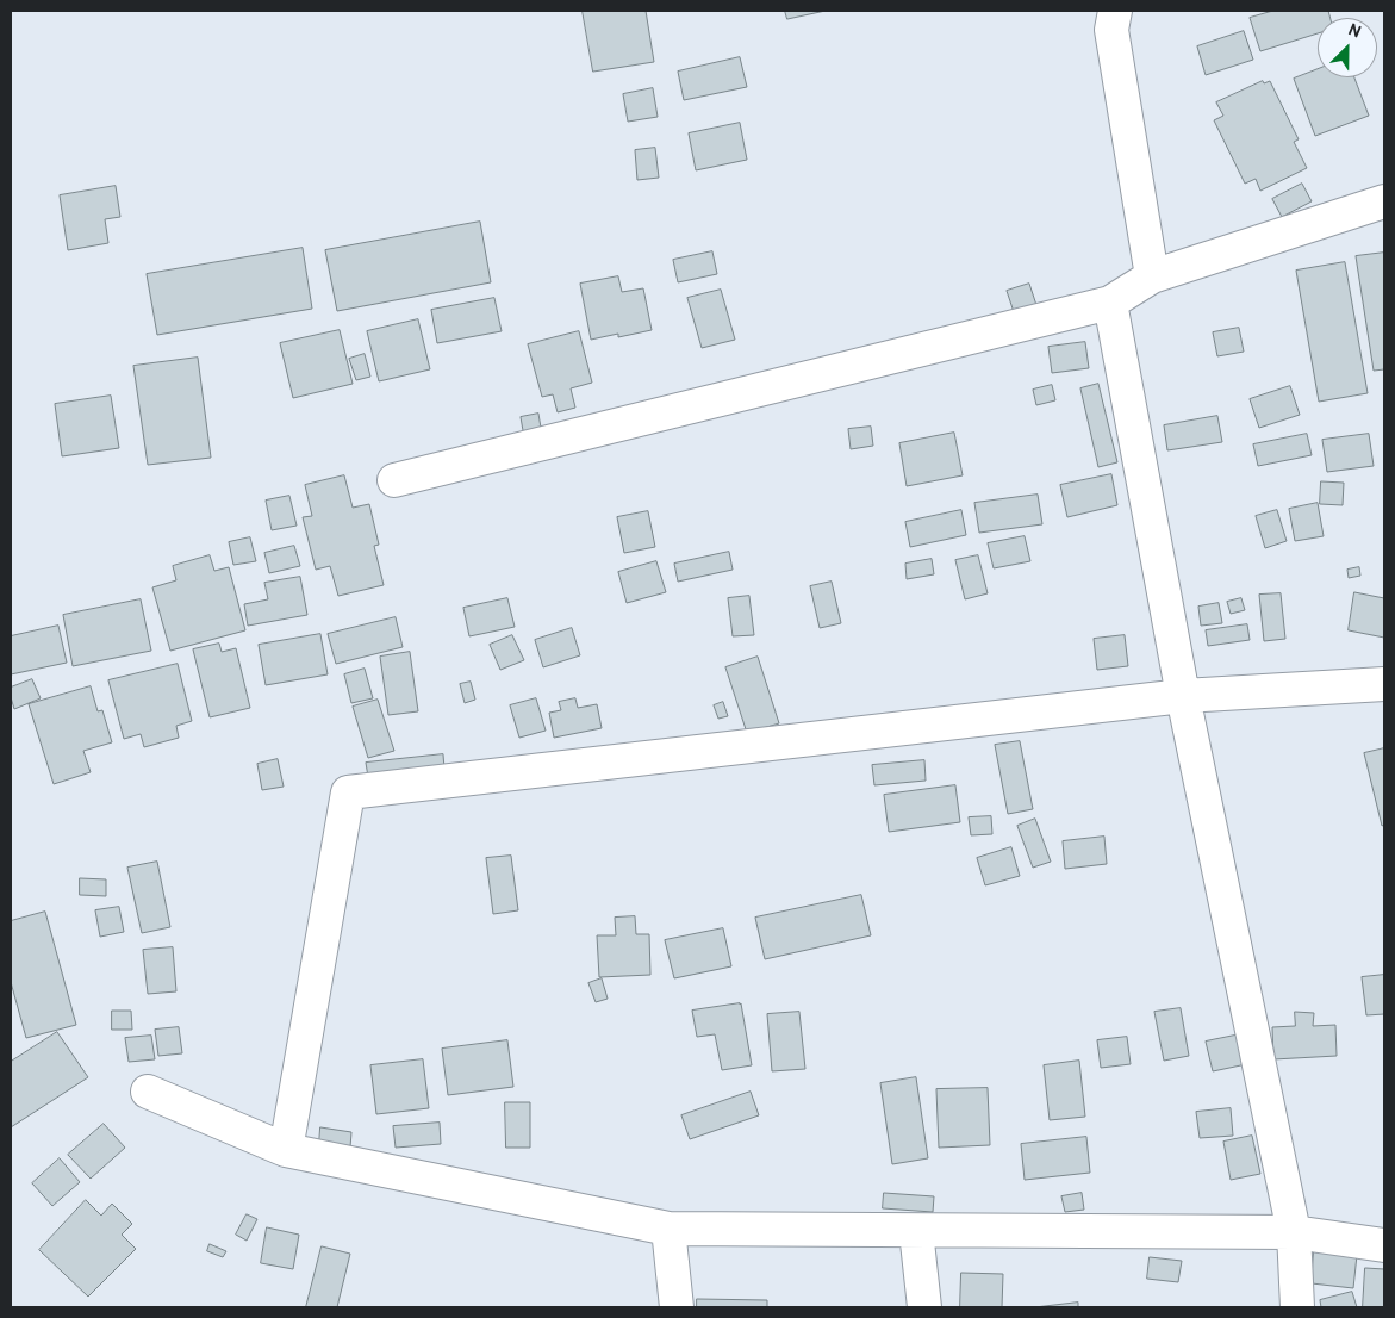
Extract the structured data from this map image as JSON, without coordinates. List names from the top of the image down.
{
  "north": "top right"
}
